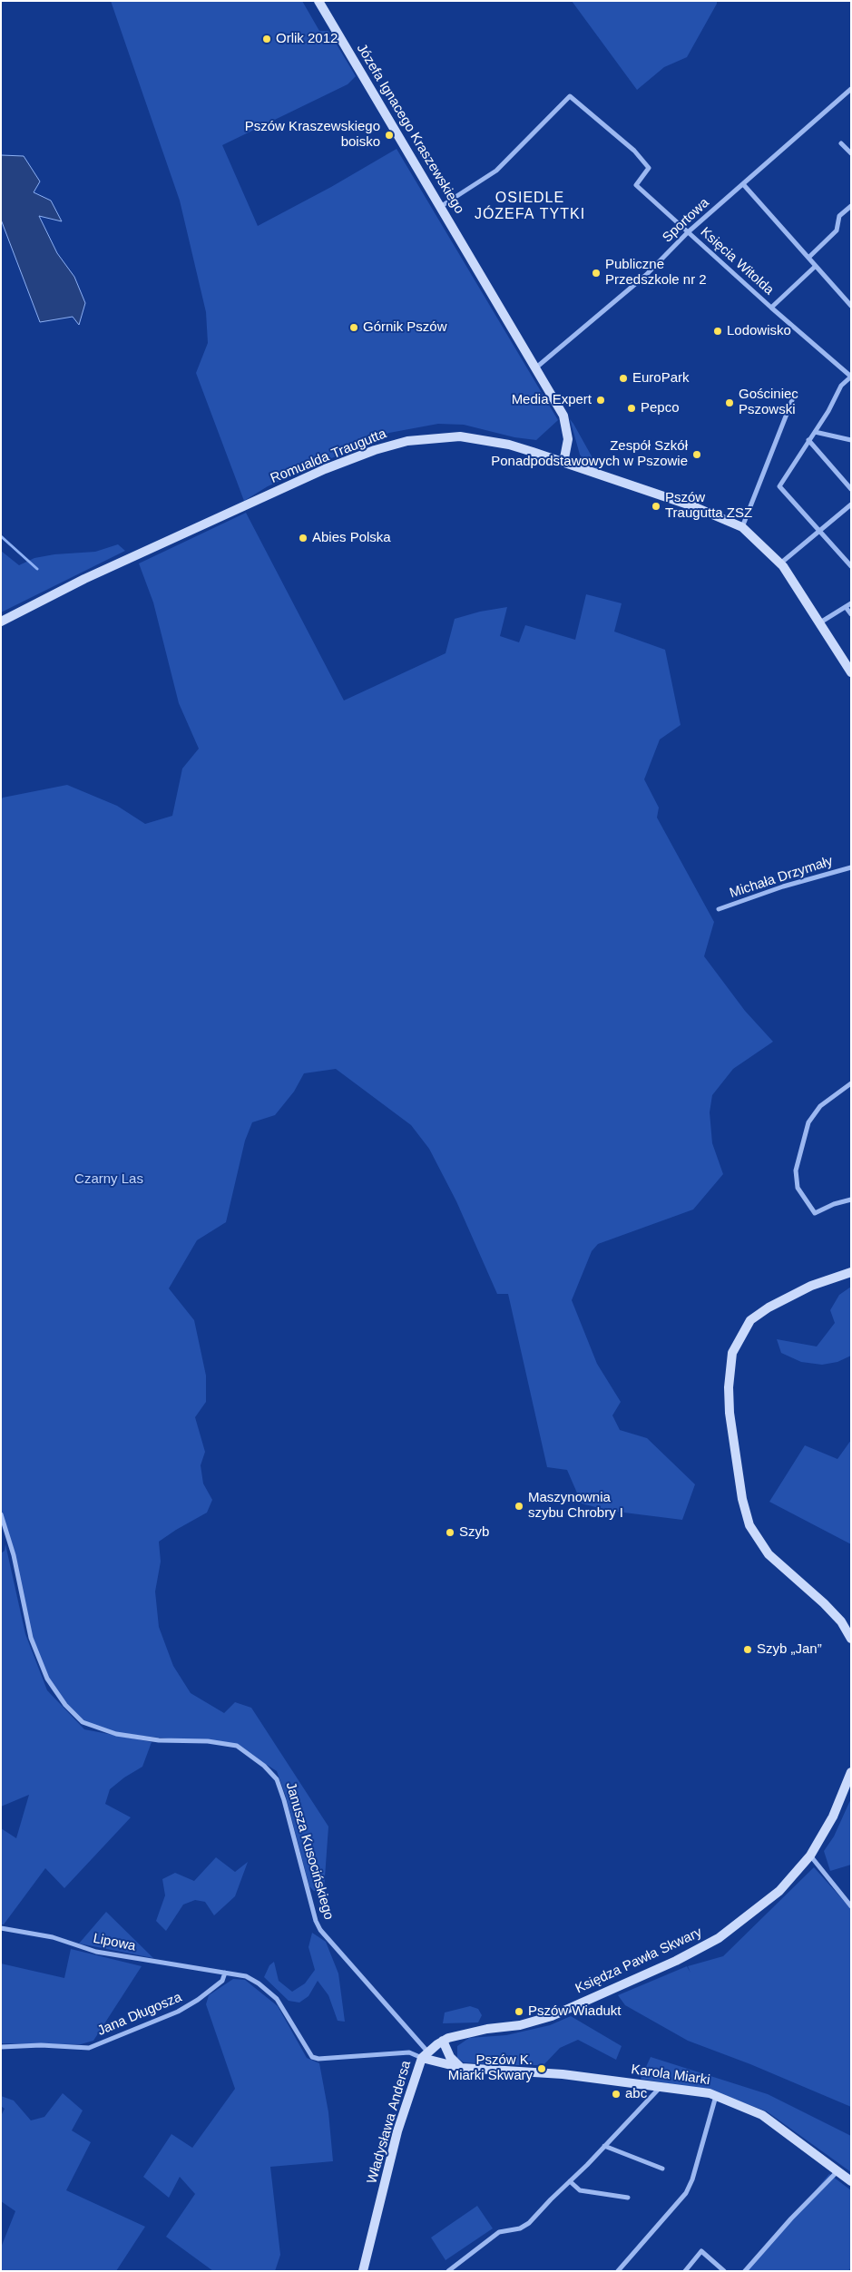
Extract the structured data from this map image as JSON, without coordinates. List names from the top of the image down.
{
  "streets": {
    "street": [
      "Józefa Ignacego Kraszewskiego",
      "Sportowa",
      "Księcia Witolda",
      "Romualda Traugutta",
      "Michała Drzymały",
      "Janusza Kusocińskiego",
      "Lipowa",
      "Księdza Pawła Skwary",
      "Jana Długosza",
      "Karola Miarki",
      "Władysława Andersa"
    ]
  },
  "crossings": [
    ["Józefa Ignacego Kraszewskiego", "Sportowa"],
    ["Józefa Ignacego Kraszewskiego", "Księcia Witolda"],
    ["Józefa Ignacego Kraszewskiego", "Romualda Traugutta"],
    ["Sportowa", "Księcia Witolda"],
    ["Janusza Kusocińskiego", "Karola Miarki"],
    ["Janusza Kusocińskiego", "Władysława Andersa"],
    ["Lipowa", "Jana Długosza"],
    ["Księdza Pawła Skwary", "Władysława Andersa"],
    ["Karola Miarki", "Władysława Andersa"]
  ],
  "districts": ["OSIEDLE JÓZEFA TYTKI"],
  "parks": ["Czarny Las"],
  "places": [
    "Orlik 2012",
    "Pszów Kraszewskiego boisko",
    "Publiczne Przedszkole nr 2",
    "Górnik Pszów",
    "Lodowisko",
    "EuroPark",
    "Media Expert",
    "Gościniec Pszowski",
    "Pepco",
    "Zespół Szkół Ponadpodstawowych w Pszowie",
    "Pszów Traugutta ZSZ",
    "Abies Polska",
    "Maszynownia szybu Chrobry I",
    "Szyb",
    "Szyb „Jan”",
    "Pszów Wiadukt",
    "Pszów K. Miarki Skwary",
    "abc"
  ]
}
